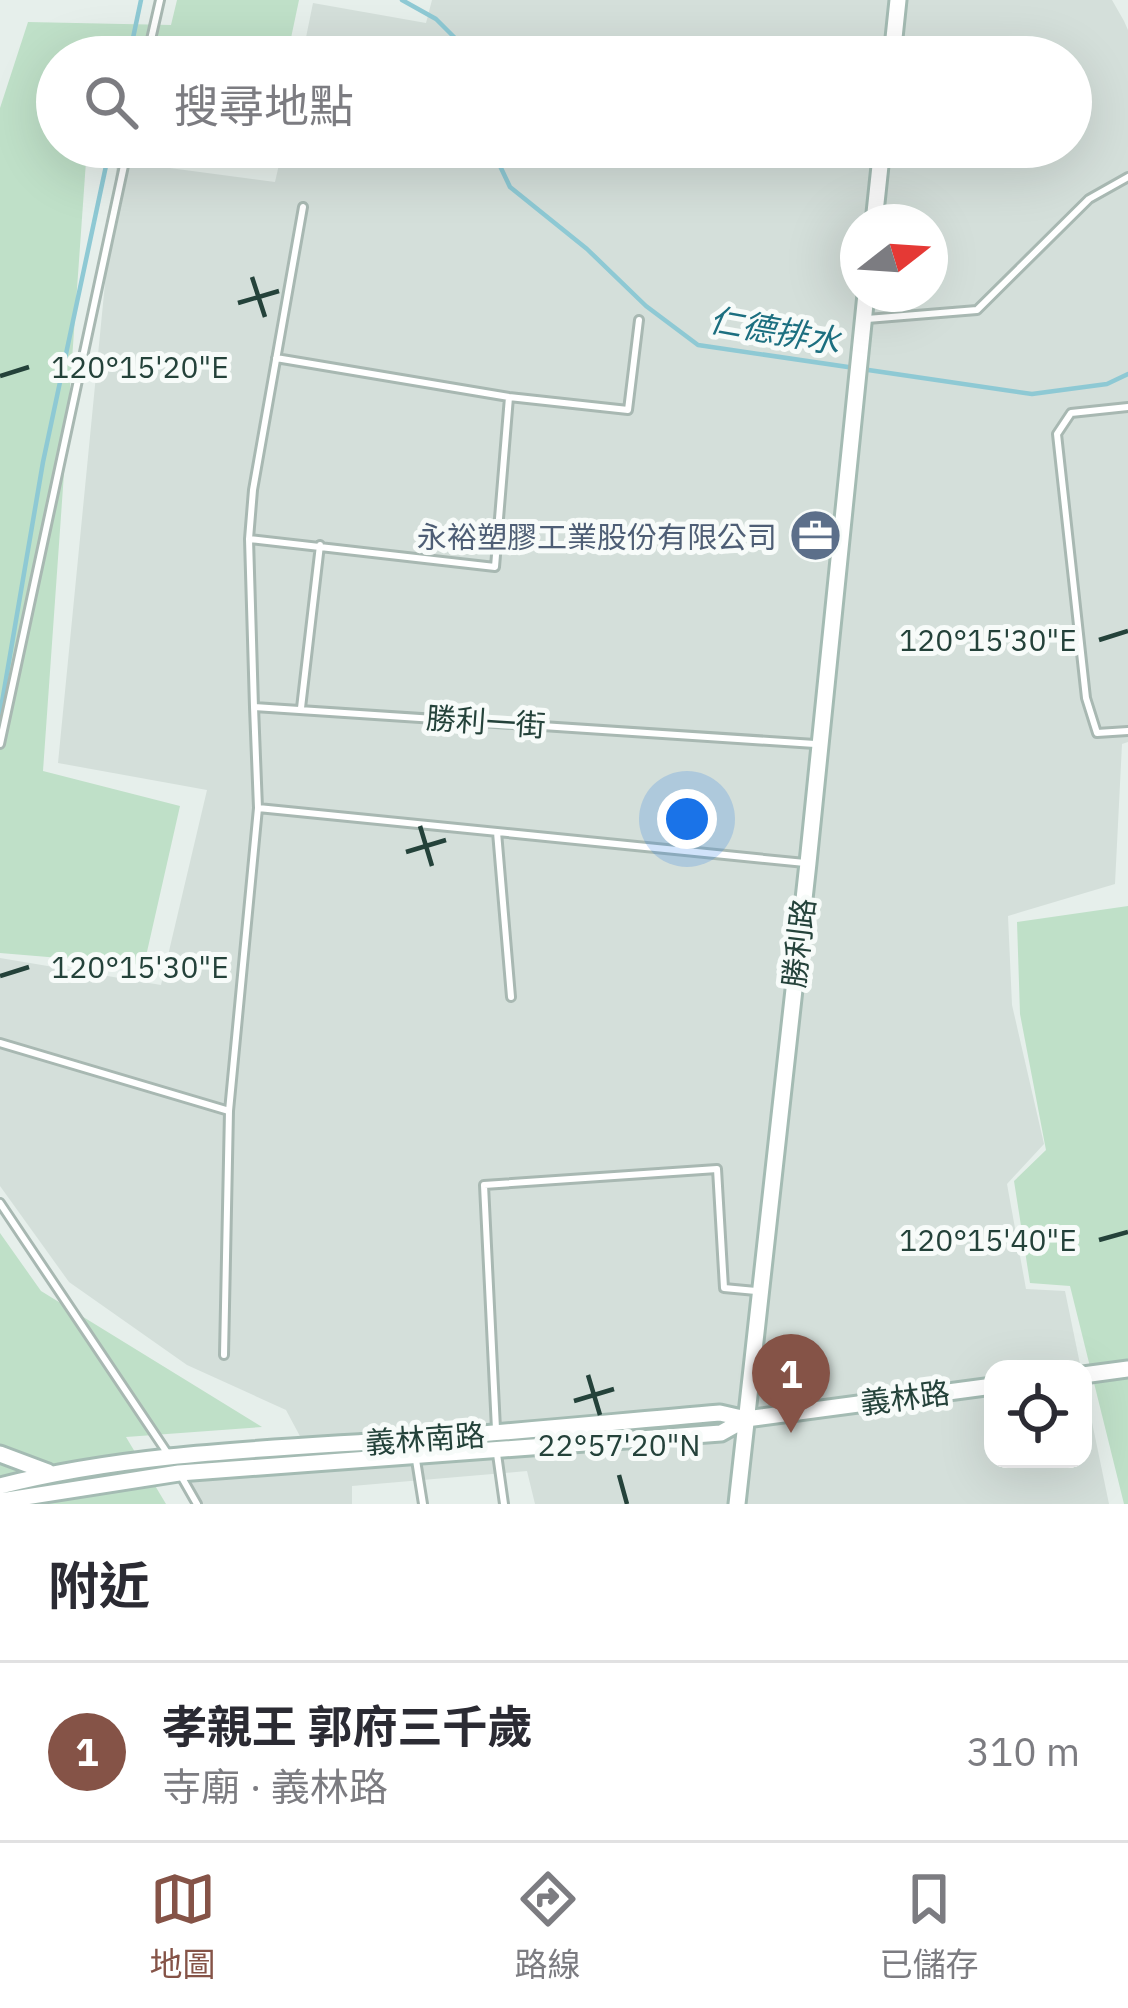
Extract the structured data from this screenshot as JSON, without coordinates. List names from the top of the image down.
{
  "streets": {
    "street": ["勝利路", "義林路", "義林南路"],
    "lane": ["勝利一街"]
  },
  "crossings": [
    ["勝利一街", "勝利路"],
    ["勝利路", "義林路"],
    ["勝利路", "義林南路"],
    ["義林路", "義林南路"]
  ],
  "water": ["仁德排水"],
  "places": {
    "office": ["永裕塑膠工業股份有限公司"]
  },
  "north": "right",
  "page": {
    "search": "搜尋地點",
    "pins": "1",
    "heading": "附近",
    "list": [
      {
        "mark": "1",
        "name": "孝親王 郭府三千歲",
        "note": "寺廟 · 義林路",
        "value": "310 m"
      }
    ],
    "nav": ["地圖", "路線", "已儲存"]
  },
  "coordinates": [
    "120°15'20\"E",
    "120°15'30\"E",
    "120°15'40\"E",
    "22°57'20\"N"
  ]
}
